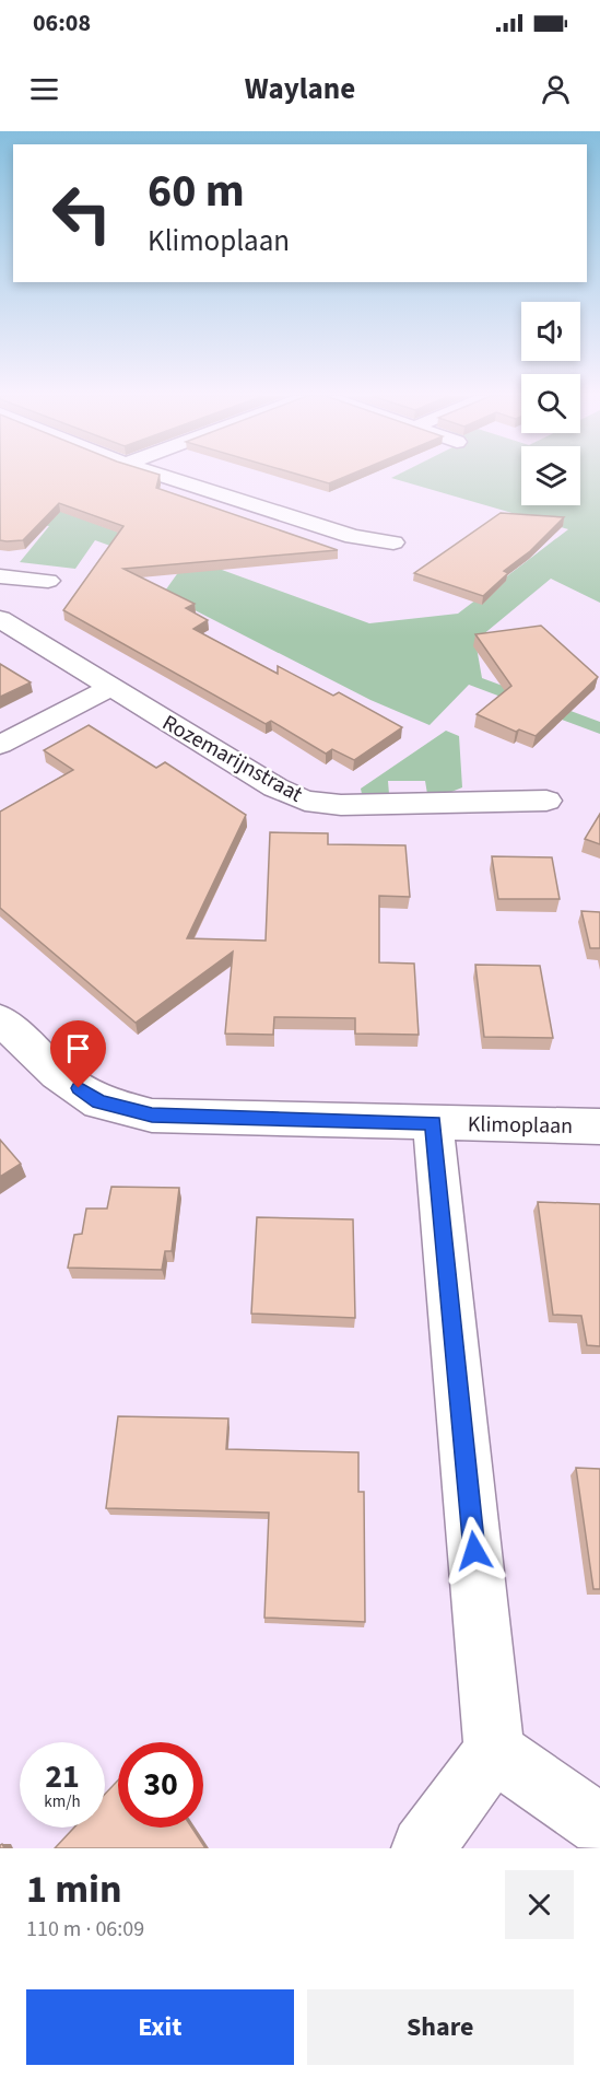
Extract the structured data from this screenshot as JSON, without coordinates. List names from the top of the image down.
{
  "streets": {
    "street": ["Rozemarijnstraat", "Klimoplaan"]
  },
  "page": {
    "status": "06:08",
    "header": "Waylane",
    "turn": ["60 m", "Klimoplaan"],
    "speed": "21 km/h",
    "limit": "30",
    "heading": ["1 min", "110 m · 06:09"],
    "buttons": ["Exit", "Share"]
  }
}
